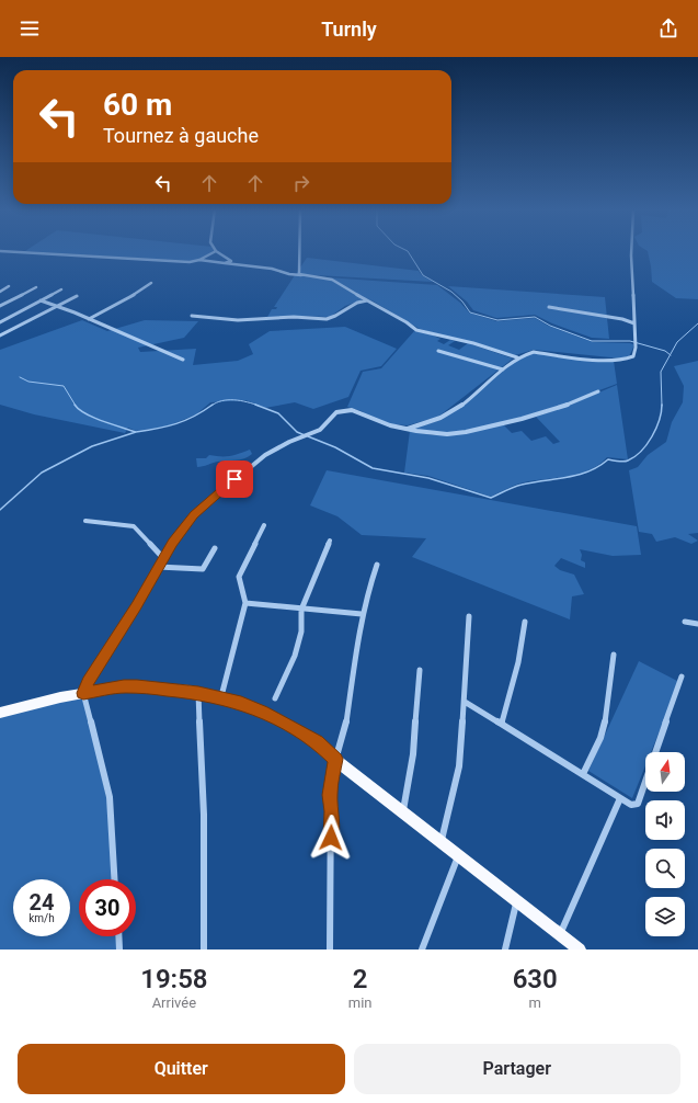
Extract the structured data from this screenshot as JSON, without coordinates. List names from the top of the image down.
{
  "north": "top",
  "page": {
    "header": "Turnly",
    "turn": ["60 m", "Tournez à gauche"],
    "speed": "24 km/h",
    "limit": "30",
    "eta": [
      "19:58",
      "Arrivée",
      "2",
      "min",
      "630",
      "m"
    ],
    "buttons": ["Quitter", "Partager"]
  }
}
